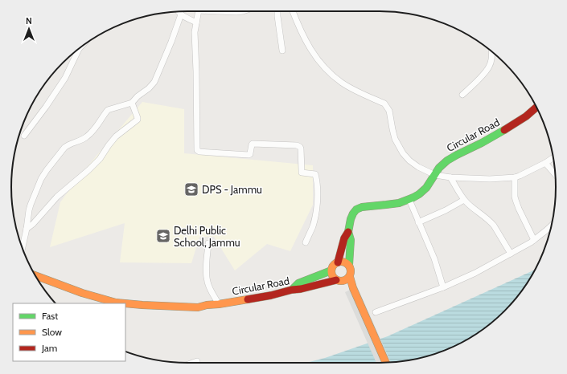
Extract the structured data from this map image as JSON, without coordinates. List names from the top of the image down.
{
  "streets": {
    "main road": ["Circular Road"]
  },
  "places": {
    "school or university": ["DPS - Jammu", "Delhi Public School, Jammu"]
  },
  "legend": ["Fast", "Slow", "Jam"],
  "north": "top"
}
